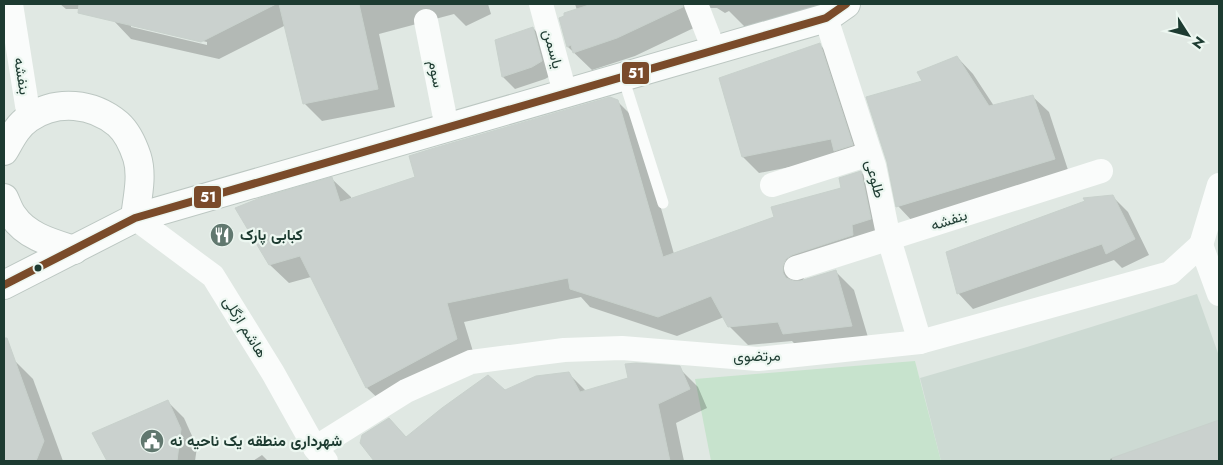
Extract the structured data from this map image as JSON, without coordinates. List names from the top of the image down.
{
  "streets": {
    "street": [
      "یاسمن",
      "سوم",
      "بنفشه",
      "طلوعی",
      "هاشم ازگلی",
      "مرتضوی"
    ]
  },
  "crossings": [
    ["بنفشه", "طلوعی"],
    ["طلوعی", "مرتضوی"],
    ["هاشم ازگلی", "مرتضوی"]
  ],
  "places": {
    "restaurant": ["کبابی پارک"],
    "public building": ["شهرداری منطقه یک ناحیه نه"]
  },
  "lines": ["transit line 51"],
  "north": "bottom right"
}
